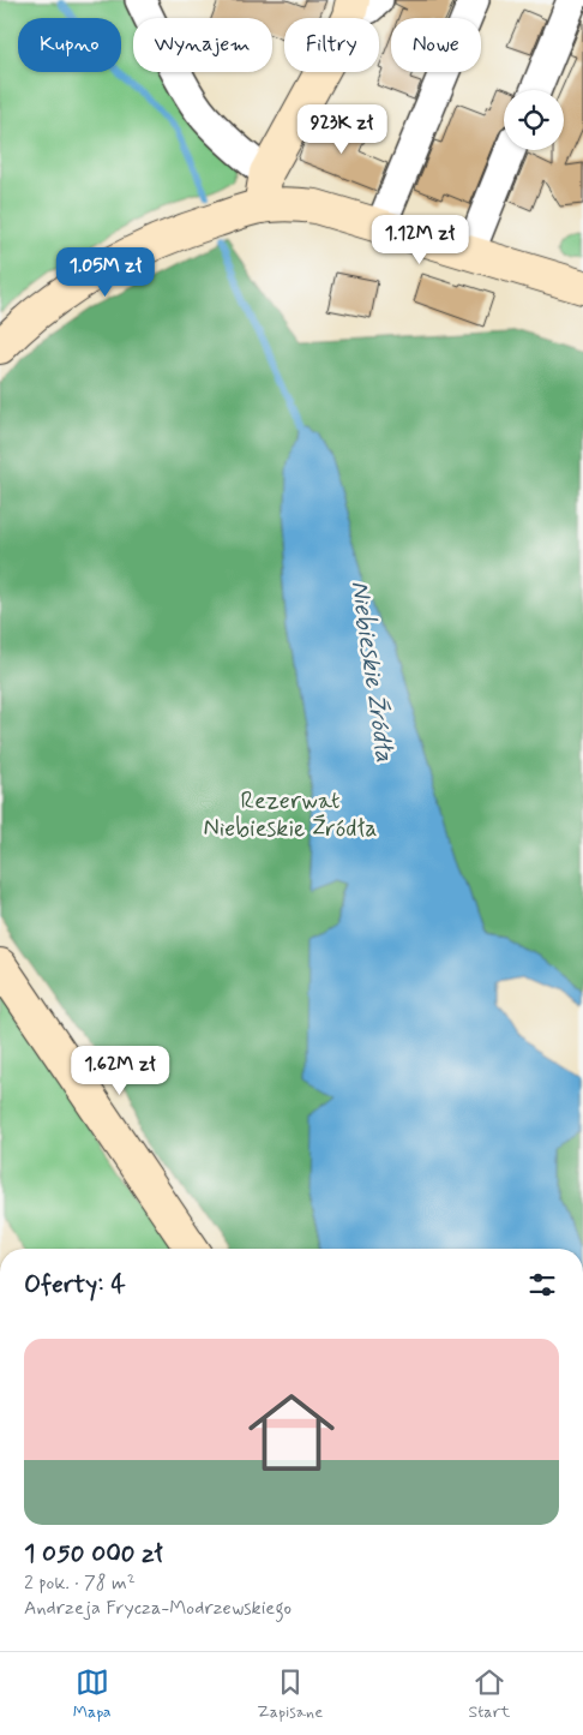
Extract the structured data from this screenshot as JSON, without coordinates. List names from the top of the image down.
{
  "water": ["Niebieskie Źródła"],
  "parks": ["Rezerwat Niebieskie Źródła"],
  "page": {
    "chip": [
      "Kupno",
      "Wynajem",
      "Filtry",
      "Nowe"
    ],
    "price": [
      "923K zł",
      "1.12M zł",
      "1.05M zł",
      "1.62M zł"
    ],
    "heading": "Oferty: 4",
    "list": [
      {
        "name": "1 050 000 zł",
        "note": "2 pok. · 78 m² · Andrzeja Frycza-Modrzewskiego"
      }
    ],
    "tabs": ["Mapa", "Zapisane", "Start"]
  }
}
